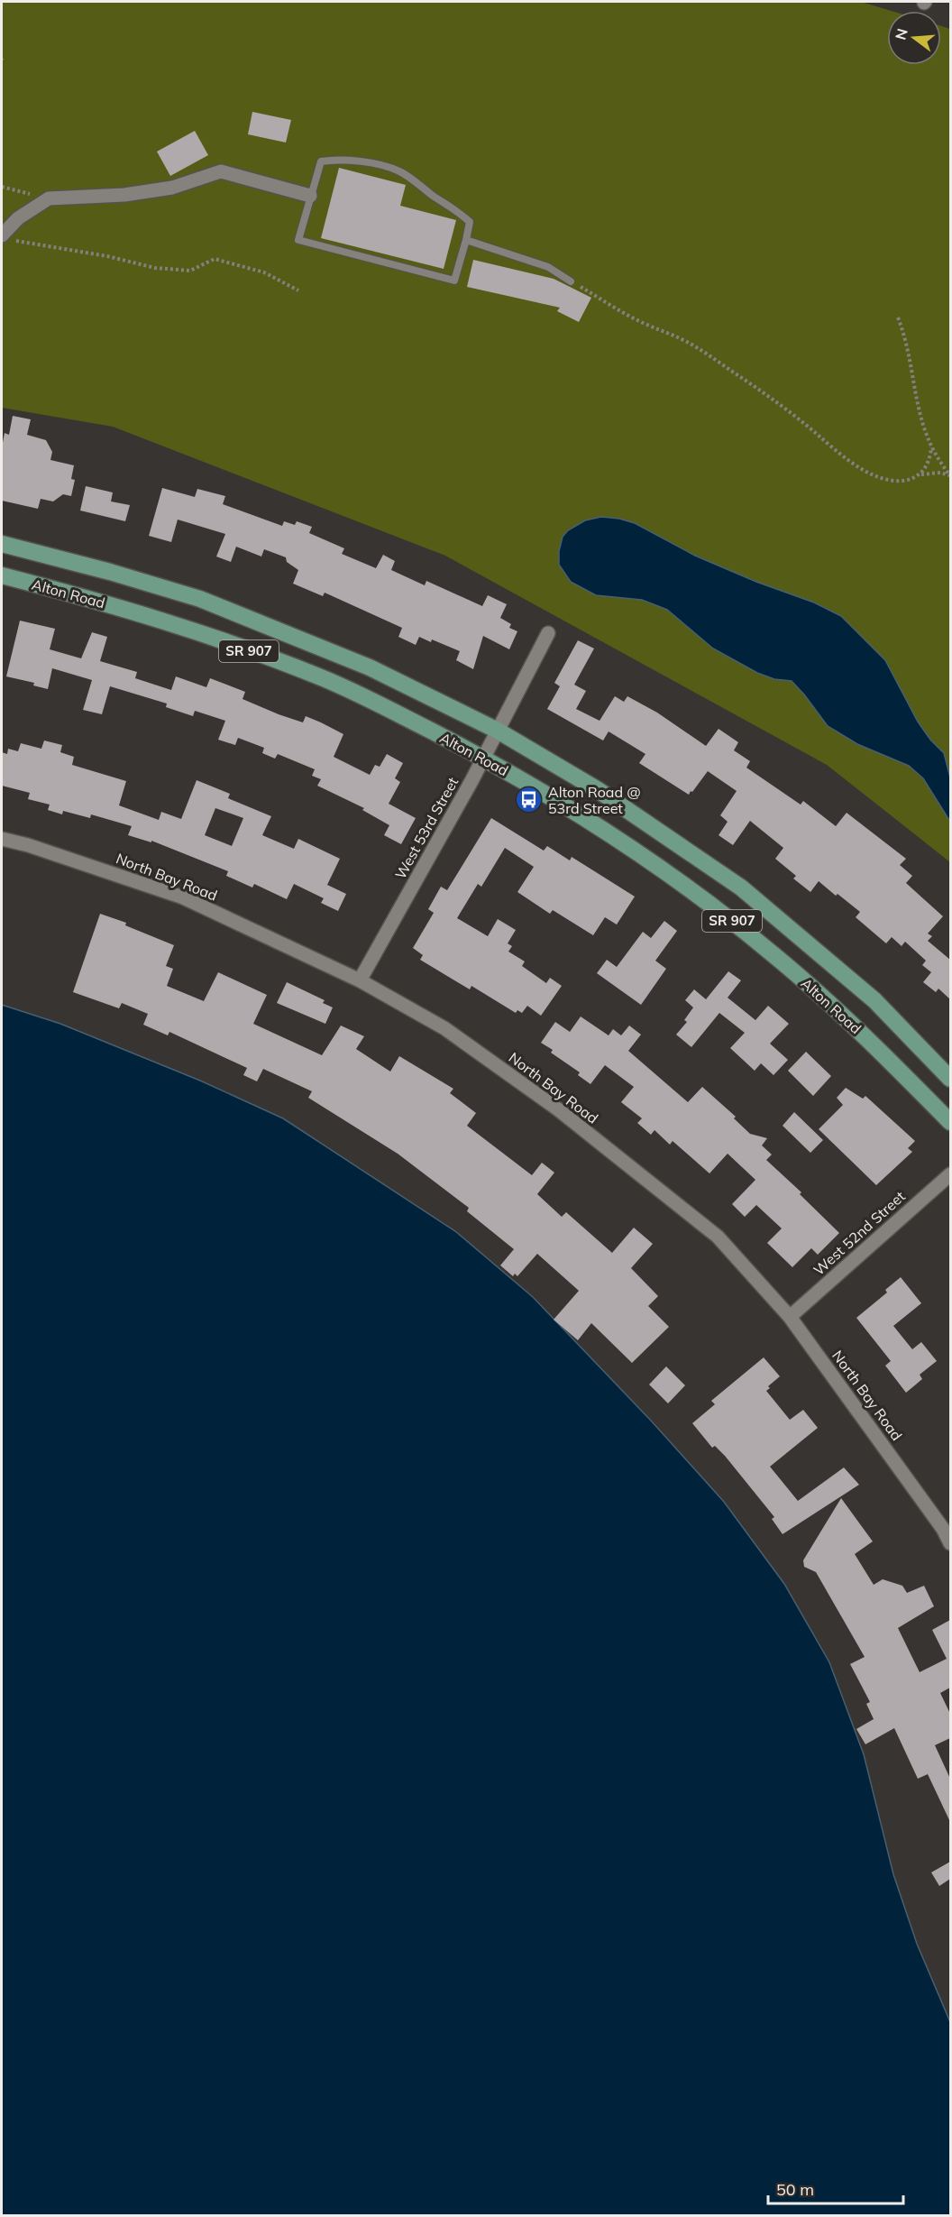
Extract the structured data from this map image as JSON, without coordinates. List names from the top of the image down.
{
  "streets": {
    "main road": ["Alton Road", "SR 907"],
    "street": ["West 53rd Street", "North Bay Road", "West 52nd Street"]
  },
  "crossings": [
    ["Alton Road", "West 53rd Street"],
    ["West 53rd Street", "North Bay Road"],
    ["North Bay Road", "West 52nd Street"]
  ],
  "places": {
    "bus stop": ["Alton Road @ 53rd Street"]
  },
  "scale_bar": "50 m",
  "north": "left"
}
